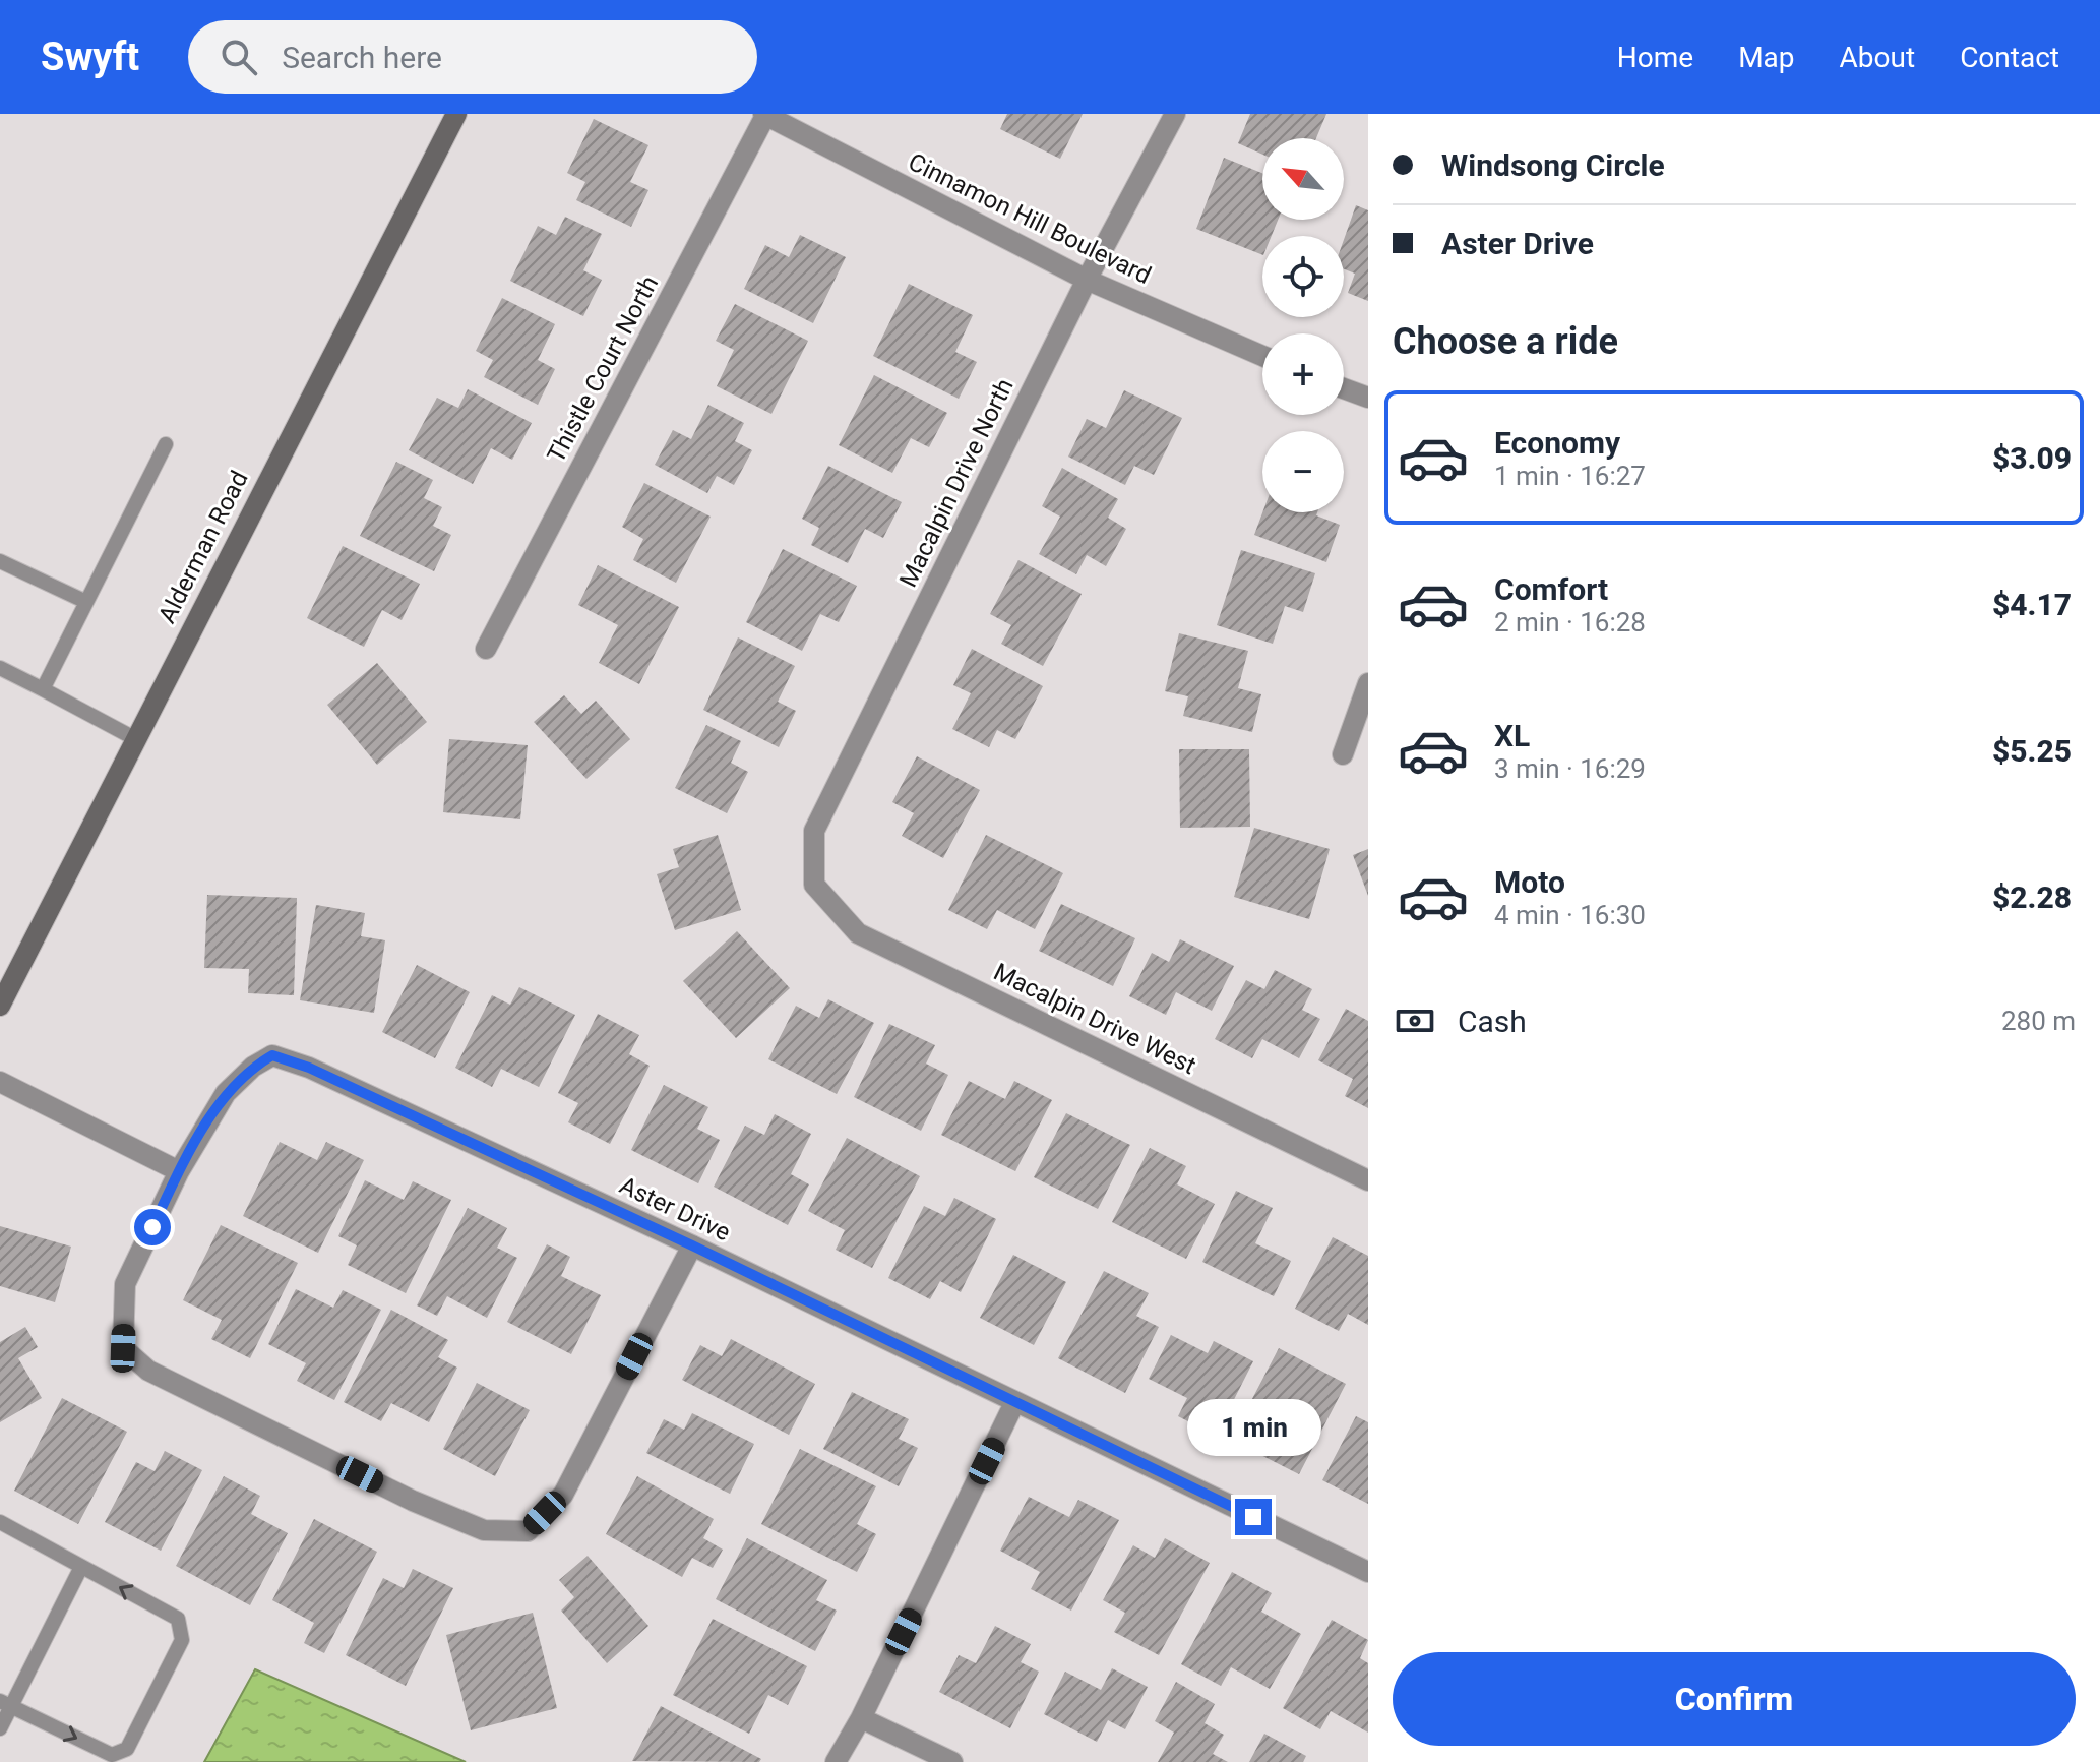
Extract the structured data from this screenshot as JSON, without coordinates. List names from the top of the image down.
{
  "streets": {
    "street": [
      "Cinnamon Hill Boulevard",
      "Thistle Court North",
      "Macalpin Drive North",
      "Alderman Road",
      "Macalpin Drive West",
      "Aster Drive"
    ]
  },
  "crossings": [
    ["Cinnamon Hill Boulevard", "Thistle Court North"],
    ["Cinnamon Hill Boulevard", "Macalpin Drive North"],
    ["Macalpin Drive North", "Macalpin Drive West"]
  ],
  "north": "top left",
  "page": {
    "header": "Swyft",
    "search": "Search here",
    "nav": [
      "Home",
      "Map",
      "About",
      "Contact"
    ],
    "banner": ["Windsong Circle", "Aster Drive"],
    "map_buttons": ["+", "−"],
    "heading": "Choose a ride",
    "list": [
      {
        "name": "Economy",
        "note": "1 min · 16:27",
        "value": "$3.09"
      },
      {
        "name": "Comfort",
        "note": "2 min · 16:28",
        "value": "$4.17"
      },
      {
        "name": "XL",
        "note": "3 min · 16:29",
        "value": "$5.25"
      },
      {
        "name": "Moto",
        "note": "4 min · 16:30",
        "value": "$2.28"
      }
    ],
    "pay": ["Cash", "280 m"],
    "bubble": "1 min",
    "buttons": "Confirm"
  }
}
